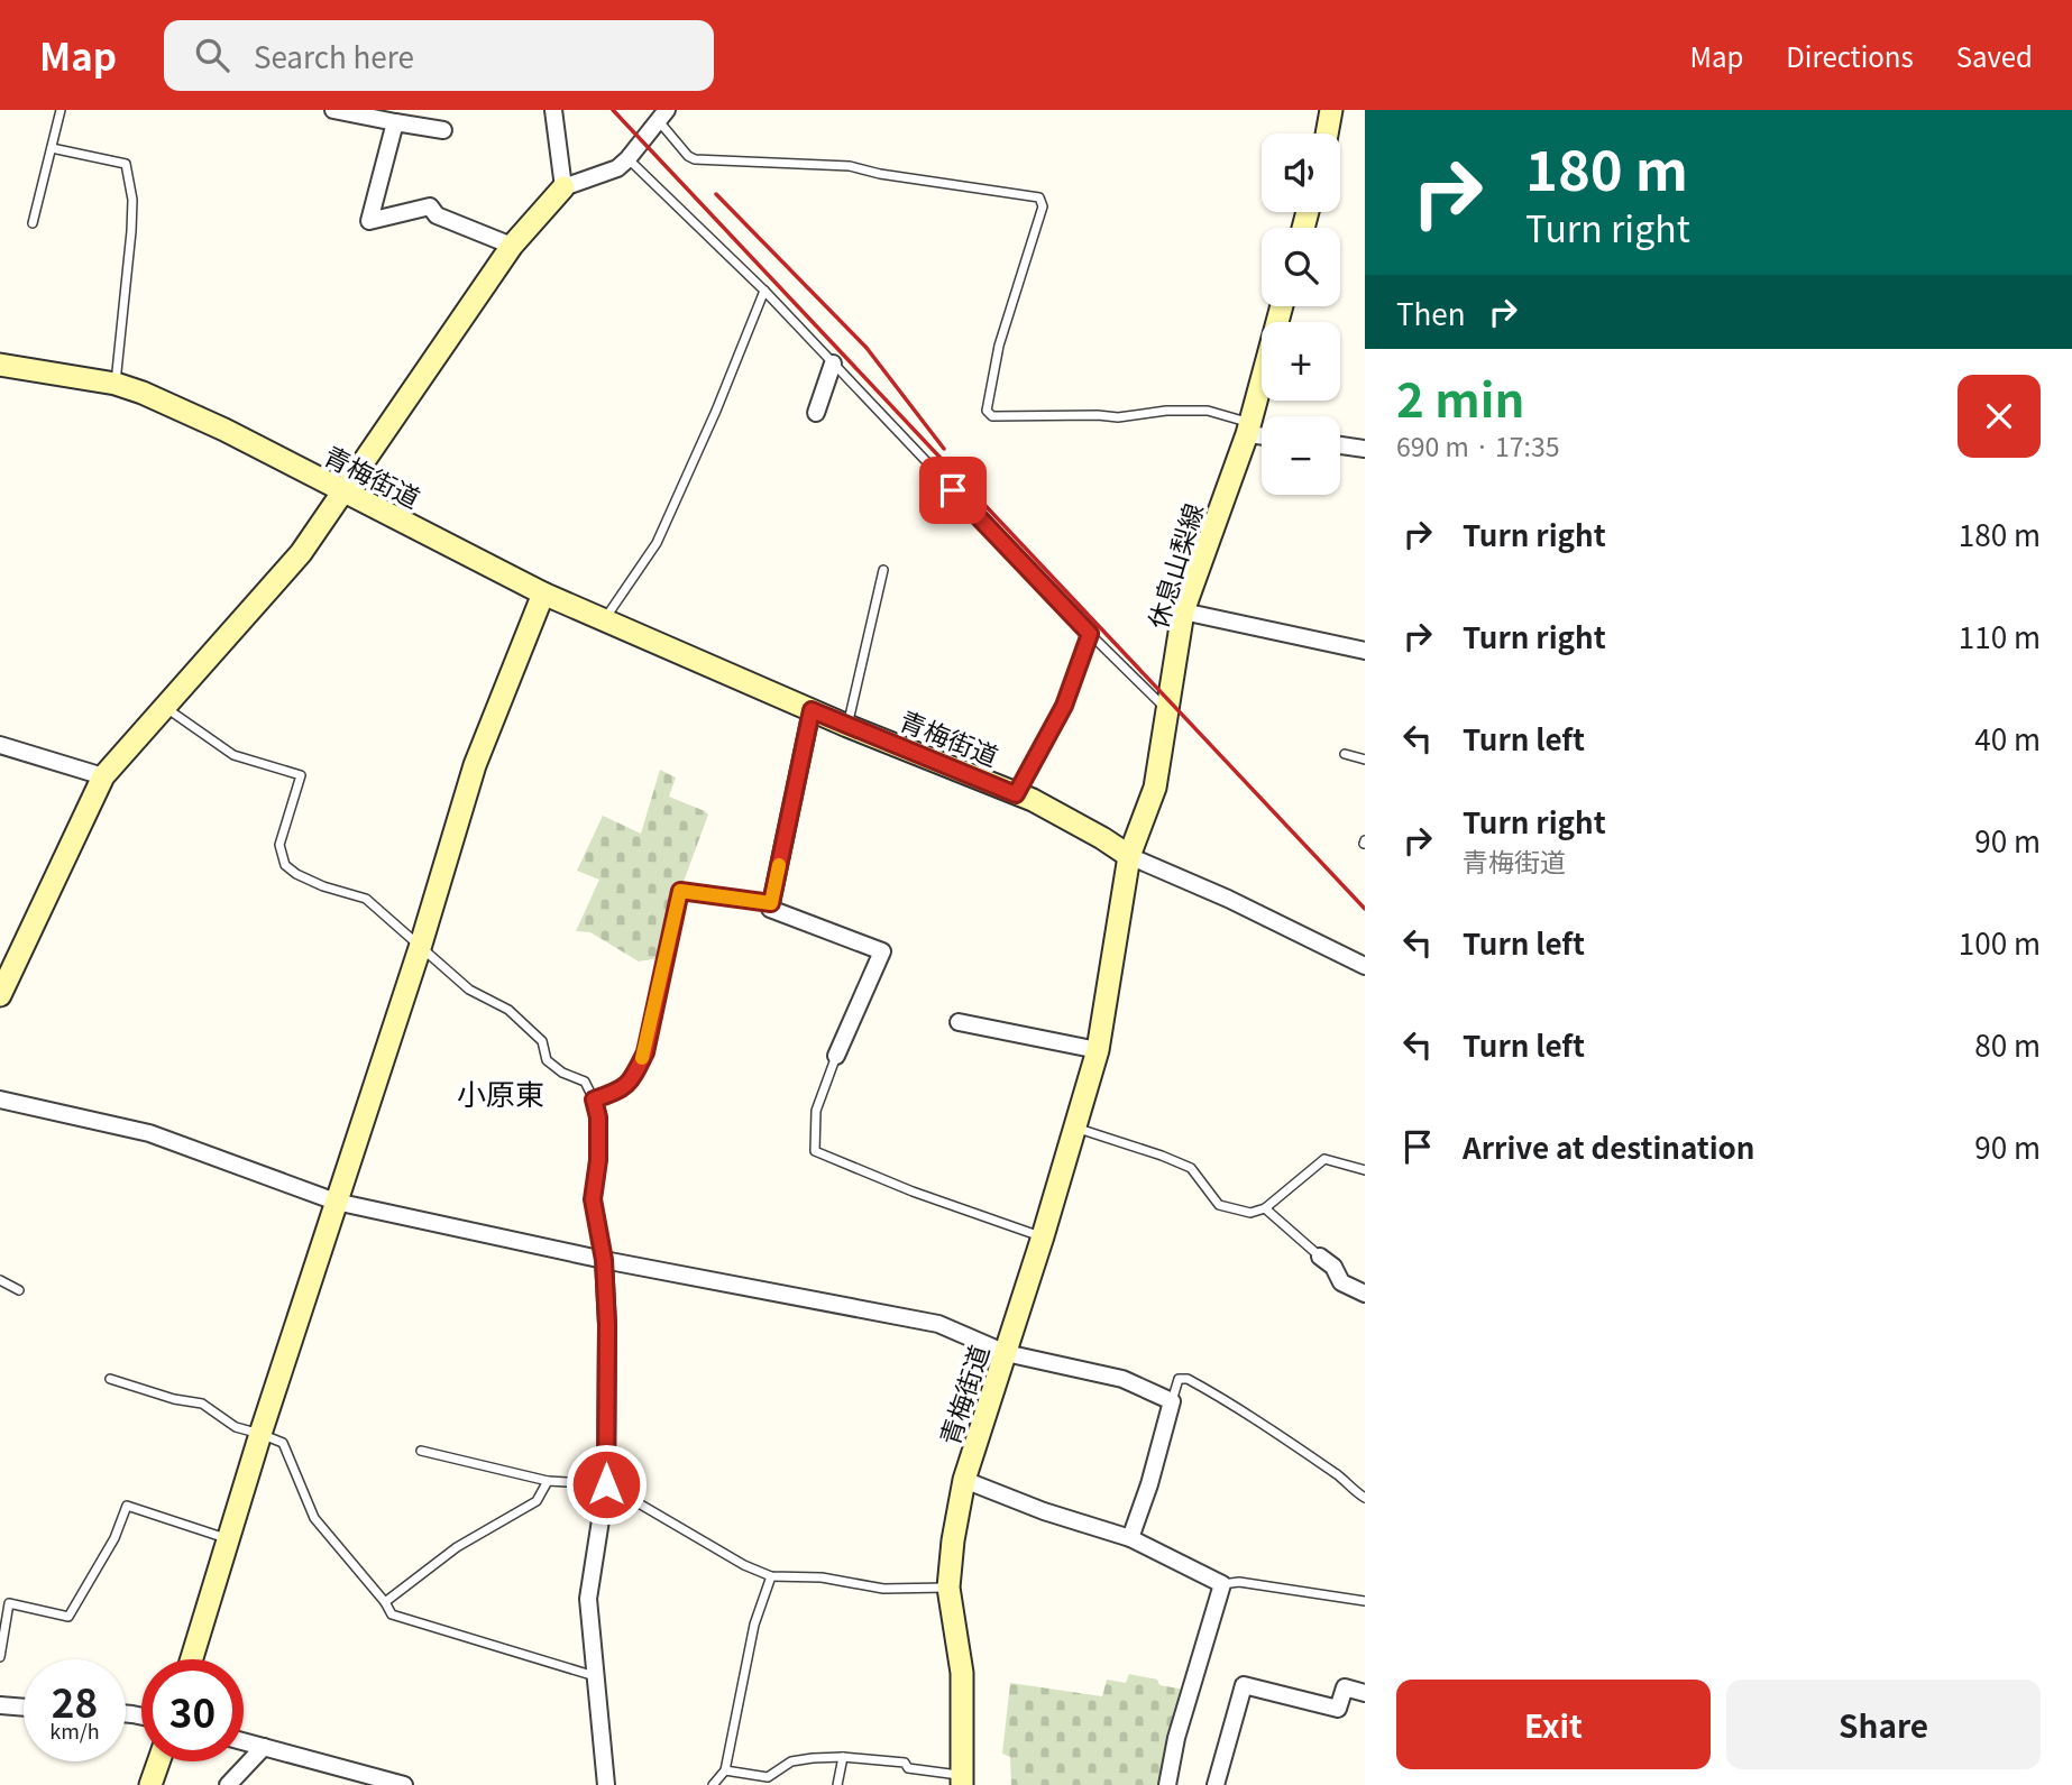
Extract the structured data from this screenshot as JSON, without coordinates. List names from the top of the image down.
{
  "streets": {
    "main road": ["青梅街道", "休息山梨線"]
  },
  "crossings": [
    ["青梅街道", "休息山梨線"]
  ],
  "districts": ["小原東"],
  "page": {
    "header": "Map",
    "search": "Search here",
    "nav": ["Map", "Directions", "Saved"],
    "turn": ["180 m", "Turn right"],
    "map_buttons": ["+", "−"],
    "then": "Then",
    "heading": ["2 min", "690 m · 17:35"],
    "list": [
      {
        "name": "Turn right",
        "value": "180 m"
      },
      {
        "name": "Turn right",
        "value": "110 m"
      },
      {
        "name": "Turn left",
        "value": "40 m"
      },
      {
        "name": "Turn right",
        "note": "青梅街道",
        "value": "90 m"
      },
      {
        "name": "Turn left",
        "value": "100 m"
      },
      {
        "name": "Turn left",
        "value": "80 m"
      },
      {
        "name": "Arrive at destination",
        "value": "90 m"
      }
    ],
    "speed": "28 km/h",
    "limit": "30",
    "buttons": ["Exit", "Share"]
  }
}
